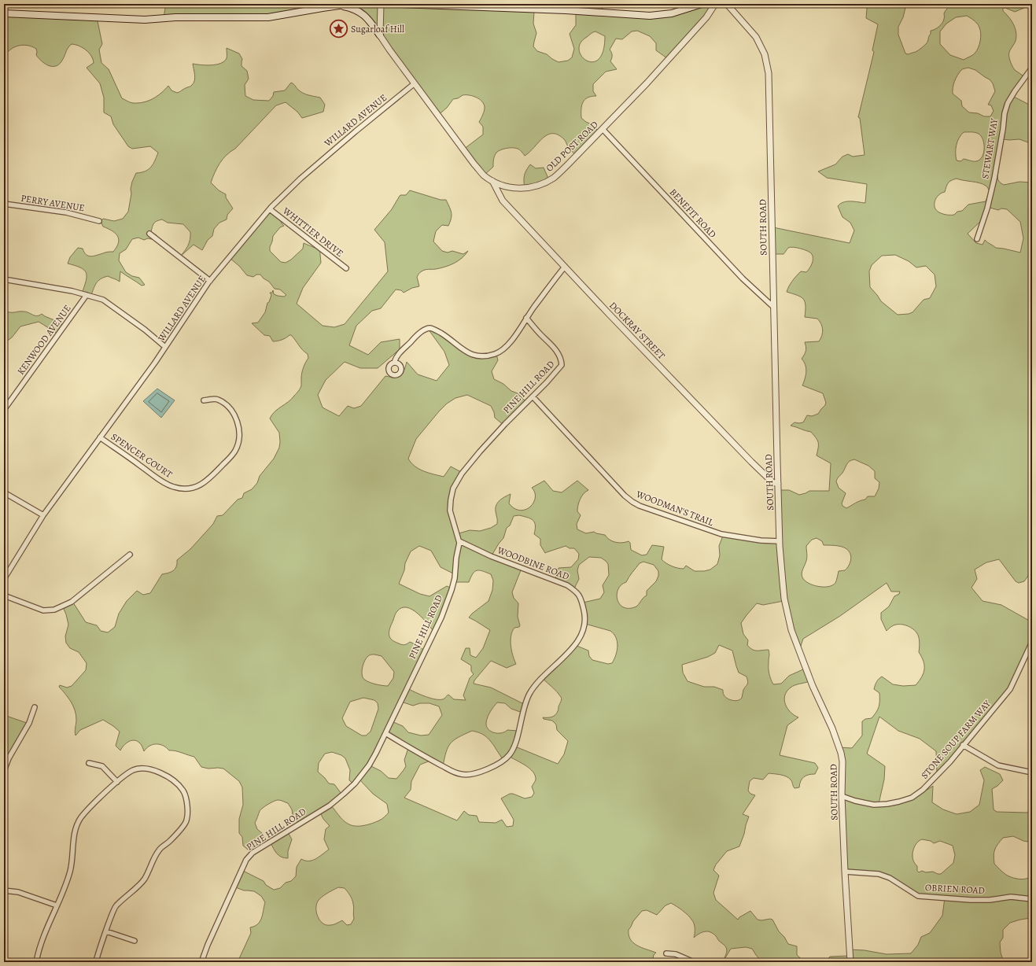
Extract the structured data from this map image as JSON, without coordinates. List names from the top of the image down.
{
  "streets": {
    "street": [
      "WILLARD AVENUE",
      "OLD POST ROAD",
      "STEWART WAY",
      "PERRY AVENUE",
      "BENEFIT ROAD",
      "SOUTH ROAD",
      "WHITTIER DRIVE",
      "DOCKRAY STREET",
      "KENWOOD AVENUE",
      "PINE HILL ROAD",
      "SPENCER COURT",
      "WOODMAN'S TRAIL",
      "WOODBINE ROAD",
      "STONE SOUP FARM WAY",
      "OBRIEN ROAD"
    ]
  },
  "crossings": [
    ["WILLARD AVENUE", "OLD POST ROAD"],
    ["WILLARD AVENUE", "WHITTIER DRIVE"],
    ["WILLARD AVENUE", "SPENCER COURT"],
    ["OLD POST ROAD", "BENEFIT ROAD"],
    ["OLD POST ROAD", "DOCKRAY STREET"],
    ["BENEFIT ROAD", "SOUTH ROAD"],
    ["SOUTH ROAD", "DOCKRAY STREET"],
    ["SOUTH ROAD", "WOODMAN'S TRAIL"],
    ["SOUTH ROAD", "STONE SOUP FARM WAY"],
    ["SOUTH ROAD", "OBRIEN ROAD"],
    ["PINE HILL ROAD", "WOODMAN'S TRAIL"],
    ["PINE HILL ROAD", "WOODBINE ROAD"]
  ],
  "places": {
    "place": ["Sugarloaf Hill"]
  }
}
